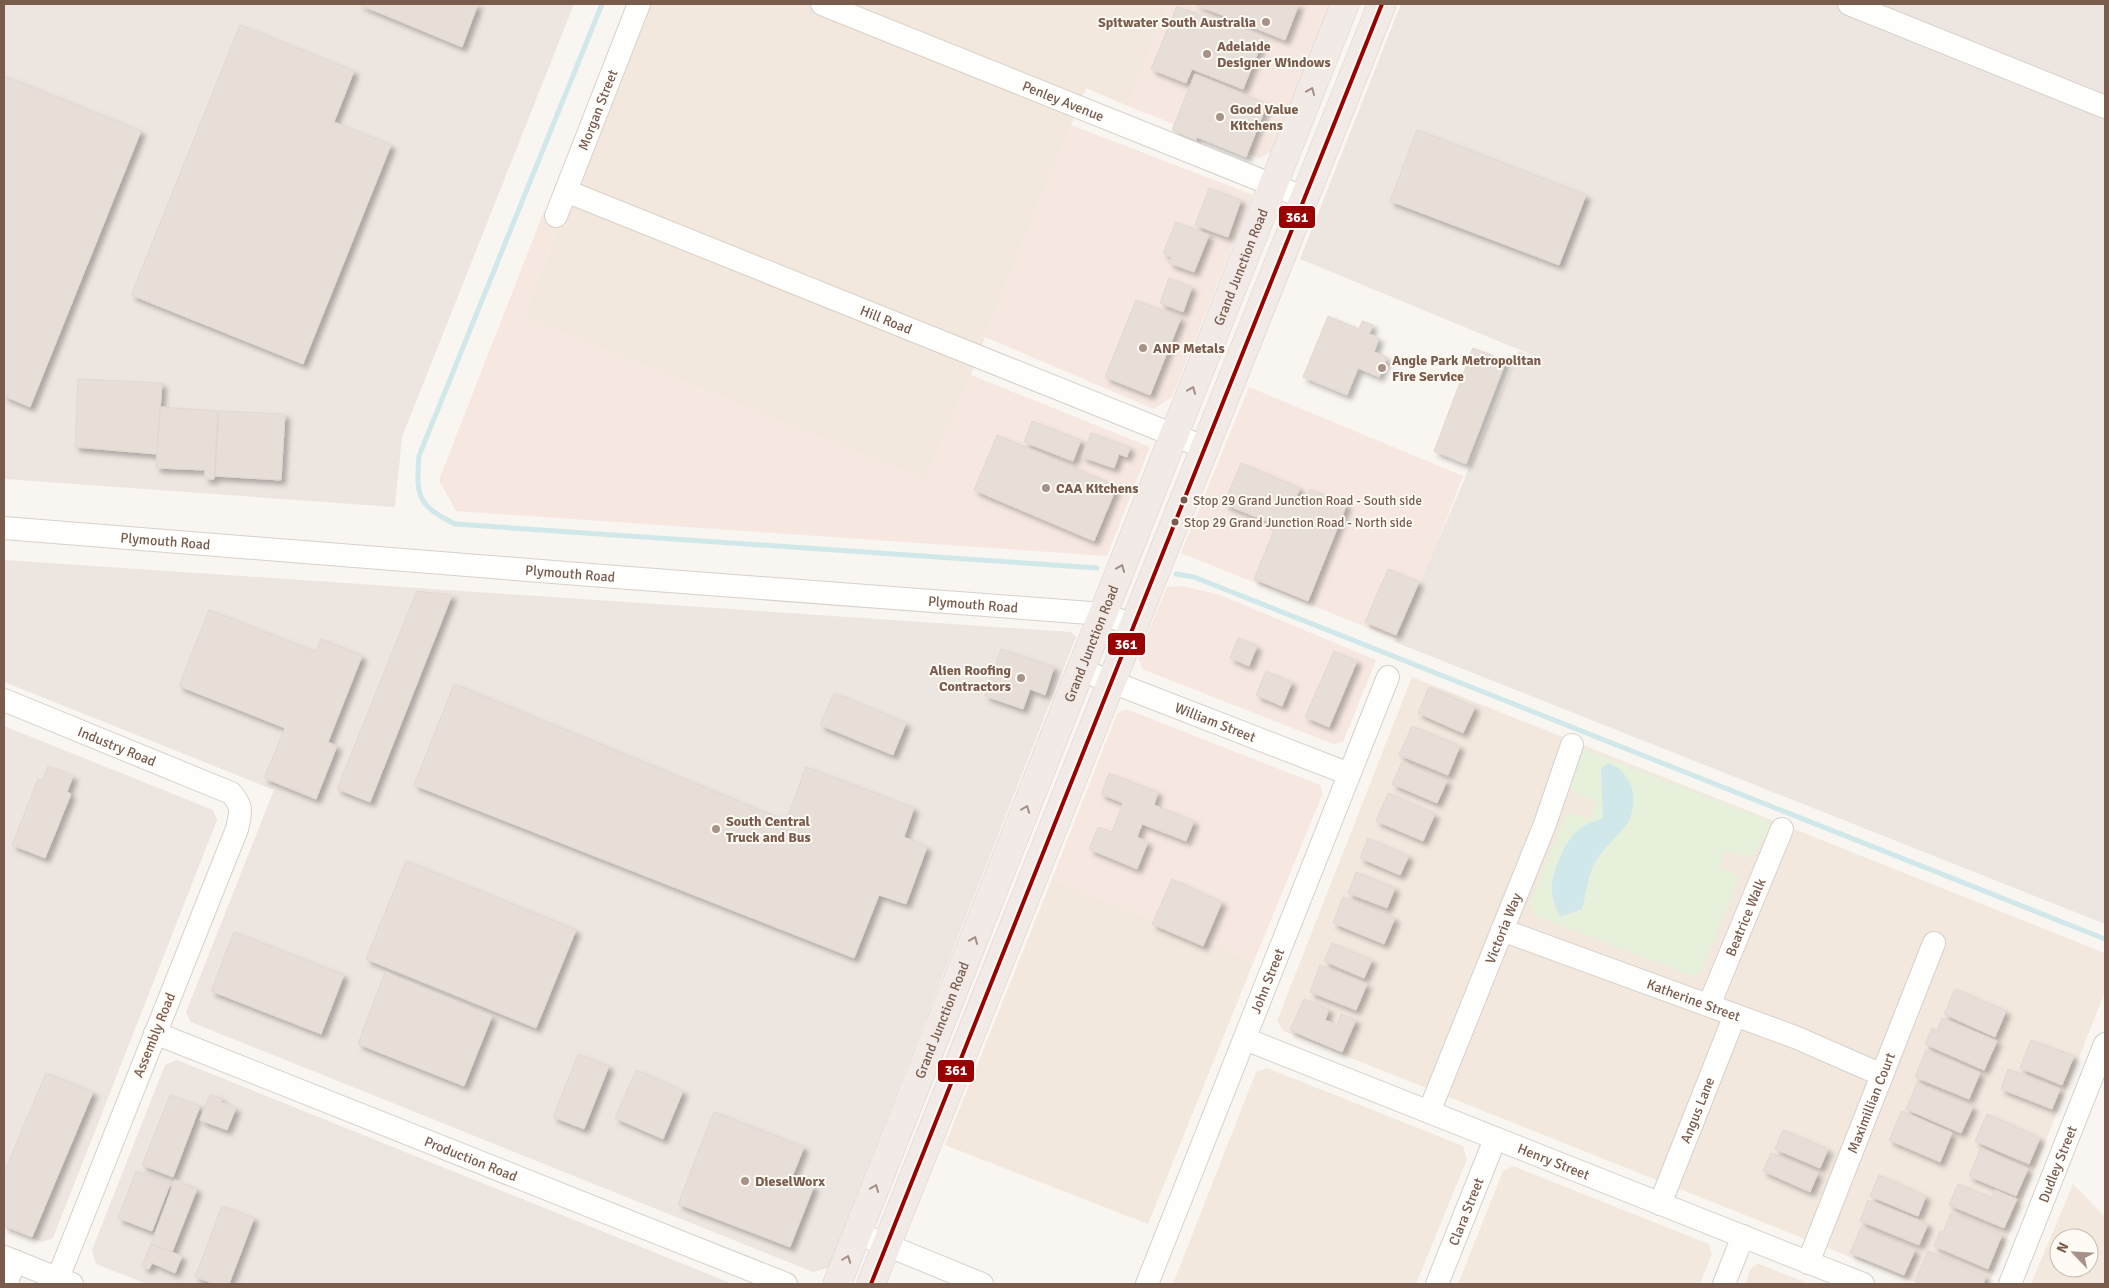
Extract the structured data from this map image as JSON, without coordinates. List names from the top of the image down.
{
  "streets": {
    "highway": ["Grand Junction Road"],
    "street": [
      "Penley Avenue",
      "Morgan Street",
      "Hill Road",
      "Plymouth Road",
      "William Street",
      "Industry Road",
      "Beatrice Walk",
      "Victoria Way",
      "John Street",
      "Katherine Street",
      "Assembly Road",
      "Maximillian Court",
      "Angus Lane",
      "Production Road",
      "Henry Street",
      "Dudley Street",
      "Clara Street"
    ]
  },
  "crossings": [
    ["Penley Avenue", "Grand Junction Road"],
    ["Morgan Street", "Hill Road"],
    ["Grand Junction Road", "Hill Road"],
    ["Grand Junction Road", "Plymouth Road"],
    ["Grand Junction Road", "William Street"],
    ["William Street", "John Street"],
    ["Industry Road", "Assembly Road"],
    ["Beatrice Walk", "Katherine Street"],
    ["Victoria Way", "Katherine Street"],
    ["Victoria Way", "Henry Street"],
    ["John Street", "Henry Street"],
    ["Katherine Street", "Maximillian Court"],
    ["Katherine Street", "Angus Lane"],
    ["Assembly Road", "Production Road"],
    ["Maximillian Court", "Henry Street"],
    ["Angus Lane", "Henry Street"],
    ["Henry Street", "Clara Street"]
  ],
  "places": [
    "Spitwater South Australia",
    "Adelaide Designer Windows",
    "Good Value Kitchens",
    "ANP Metals",
    "Angle Park Metropolitan Fire Service",
    "CAA Kitchens",
    "Stop 29 Grand Junction Road - South side",
    "Stop 29 Grand Junction Road - North side",
    "Alien Roofing Contractors",
    "South Central Truck and Bus",
    "DieselWorx"
  ],
  "lines": ["transit line 361"],
  "north": "top left"
}
